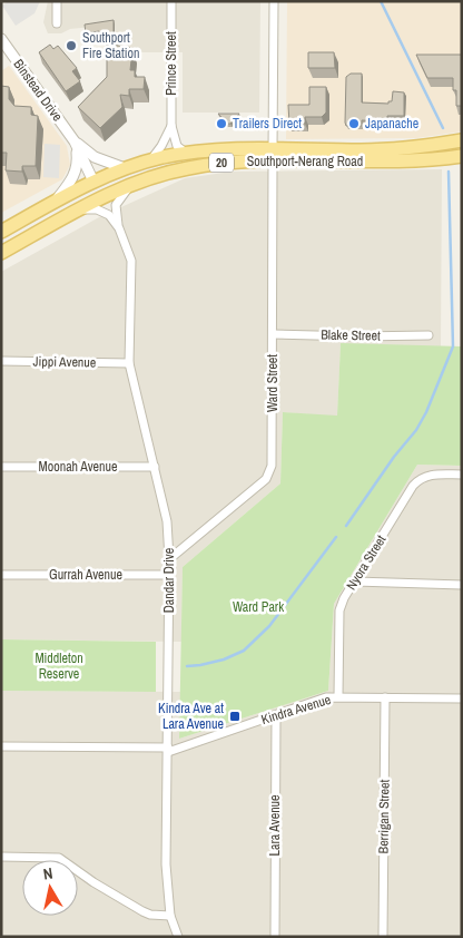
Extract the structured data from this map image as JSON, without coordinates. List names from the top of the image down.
{
  "streets": {
    "main road": ["Southport-Nerang Road", "20"],
    "street": [
      "Prince Street",
      "Binstead Drive",
      "Blake Street",
      "Jippi Avenue",
      "Ward Street",
      "Moonah Avenue",
      "Nyora Street",
      "Gurrah Avenue",
      "Dandar Drive",
      "Kindra Avenue",
      "Berrigan Street",
      "Lara Avenue"
    ]
  },
  "crossings": [
    ["Prince Street", "Southport-Nerang Road"],
    ["Binstead Drive", "Southport-Nerang Road"],
    ["Southport-Nerang Road", "Ward Street"],
    ["Southport-Nerang Road", "Dandar Drive"],
    ["Blake Street", "Ward Street"],
    ["Jippi Avenue", "Dandar Drive"],
    ["Ward Street", "Dandar Drive"],
    ["Moonah Avenue", "Dandar Drive"],
    ["Nyora Street", "Kindra Avenue"],
    ["Gurrah Avenue", "Dandar Drive"],
    ["Dandar Drive", "Kindra Avenue"],
    ["Kindra Avenue", "Berrigan Street"],
    ["Kindra Avenue", "Lara Avenue"]
  ],
  "parks": ["Ward Park", "Middleton Reserve"],
  "places": {
    "other": ["Southport Fire Station", "Trailers Direct", "Japanache"],
    "transit": ["Kindra Ave at Lara Avenue"]
  },
  "north": "top"
}
